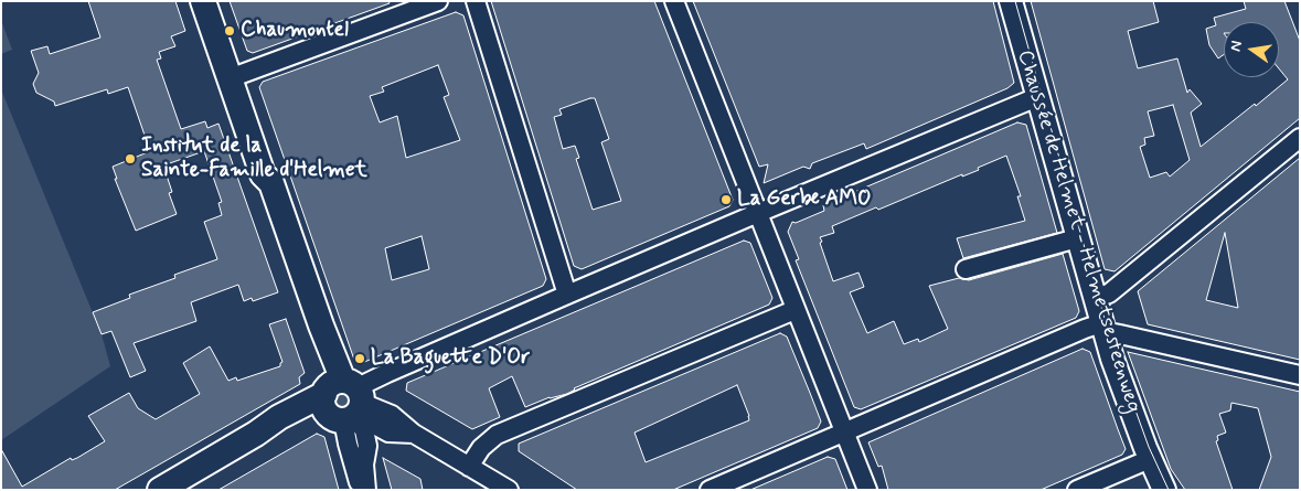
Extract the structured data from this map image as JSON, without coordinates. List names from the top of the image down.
{
  "streets": {
    "street": ["Chaussée de Helmet - Helmetsesteenweg"]
  },
  "places": [
    "Chaumontel",
    "Institut de la Sainte-Famille d'Helmet",
    "La Gerbe AMO",
    "La Baguette D'Or"
  ],
  "north": "left"
}
